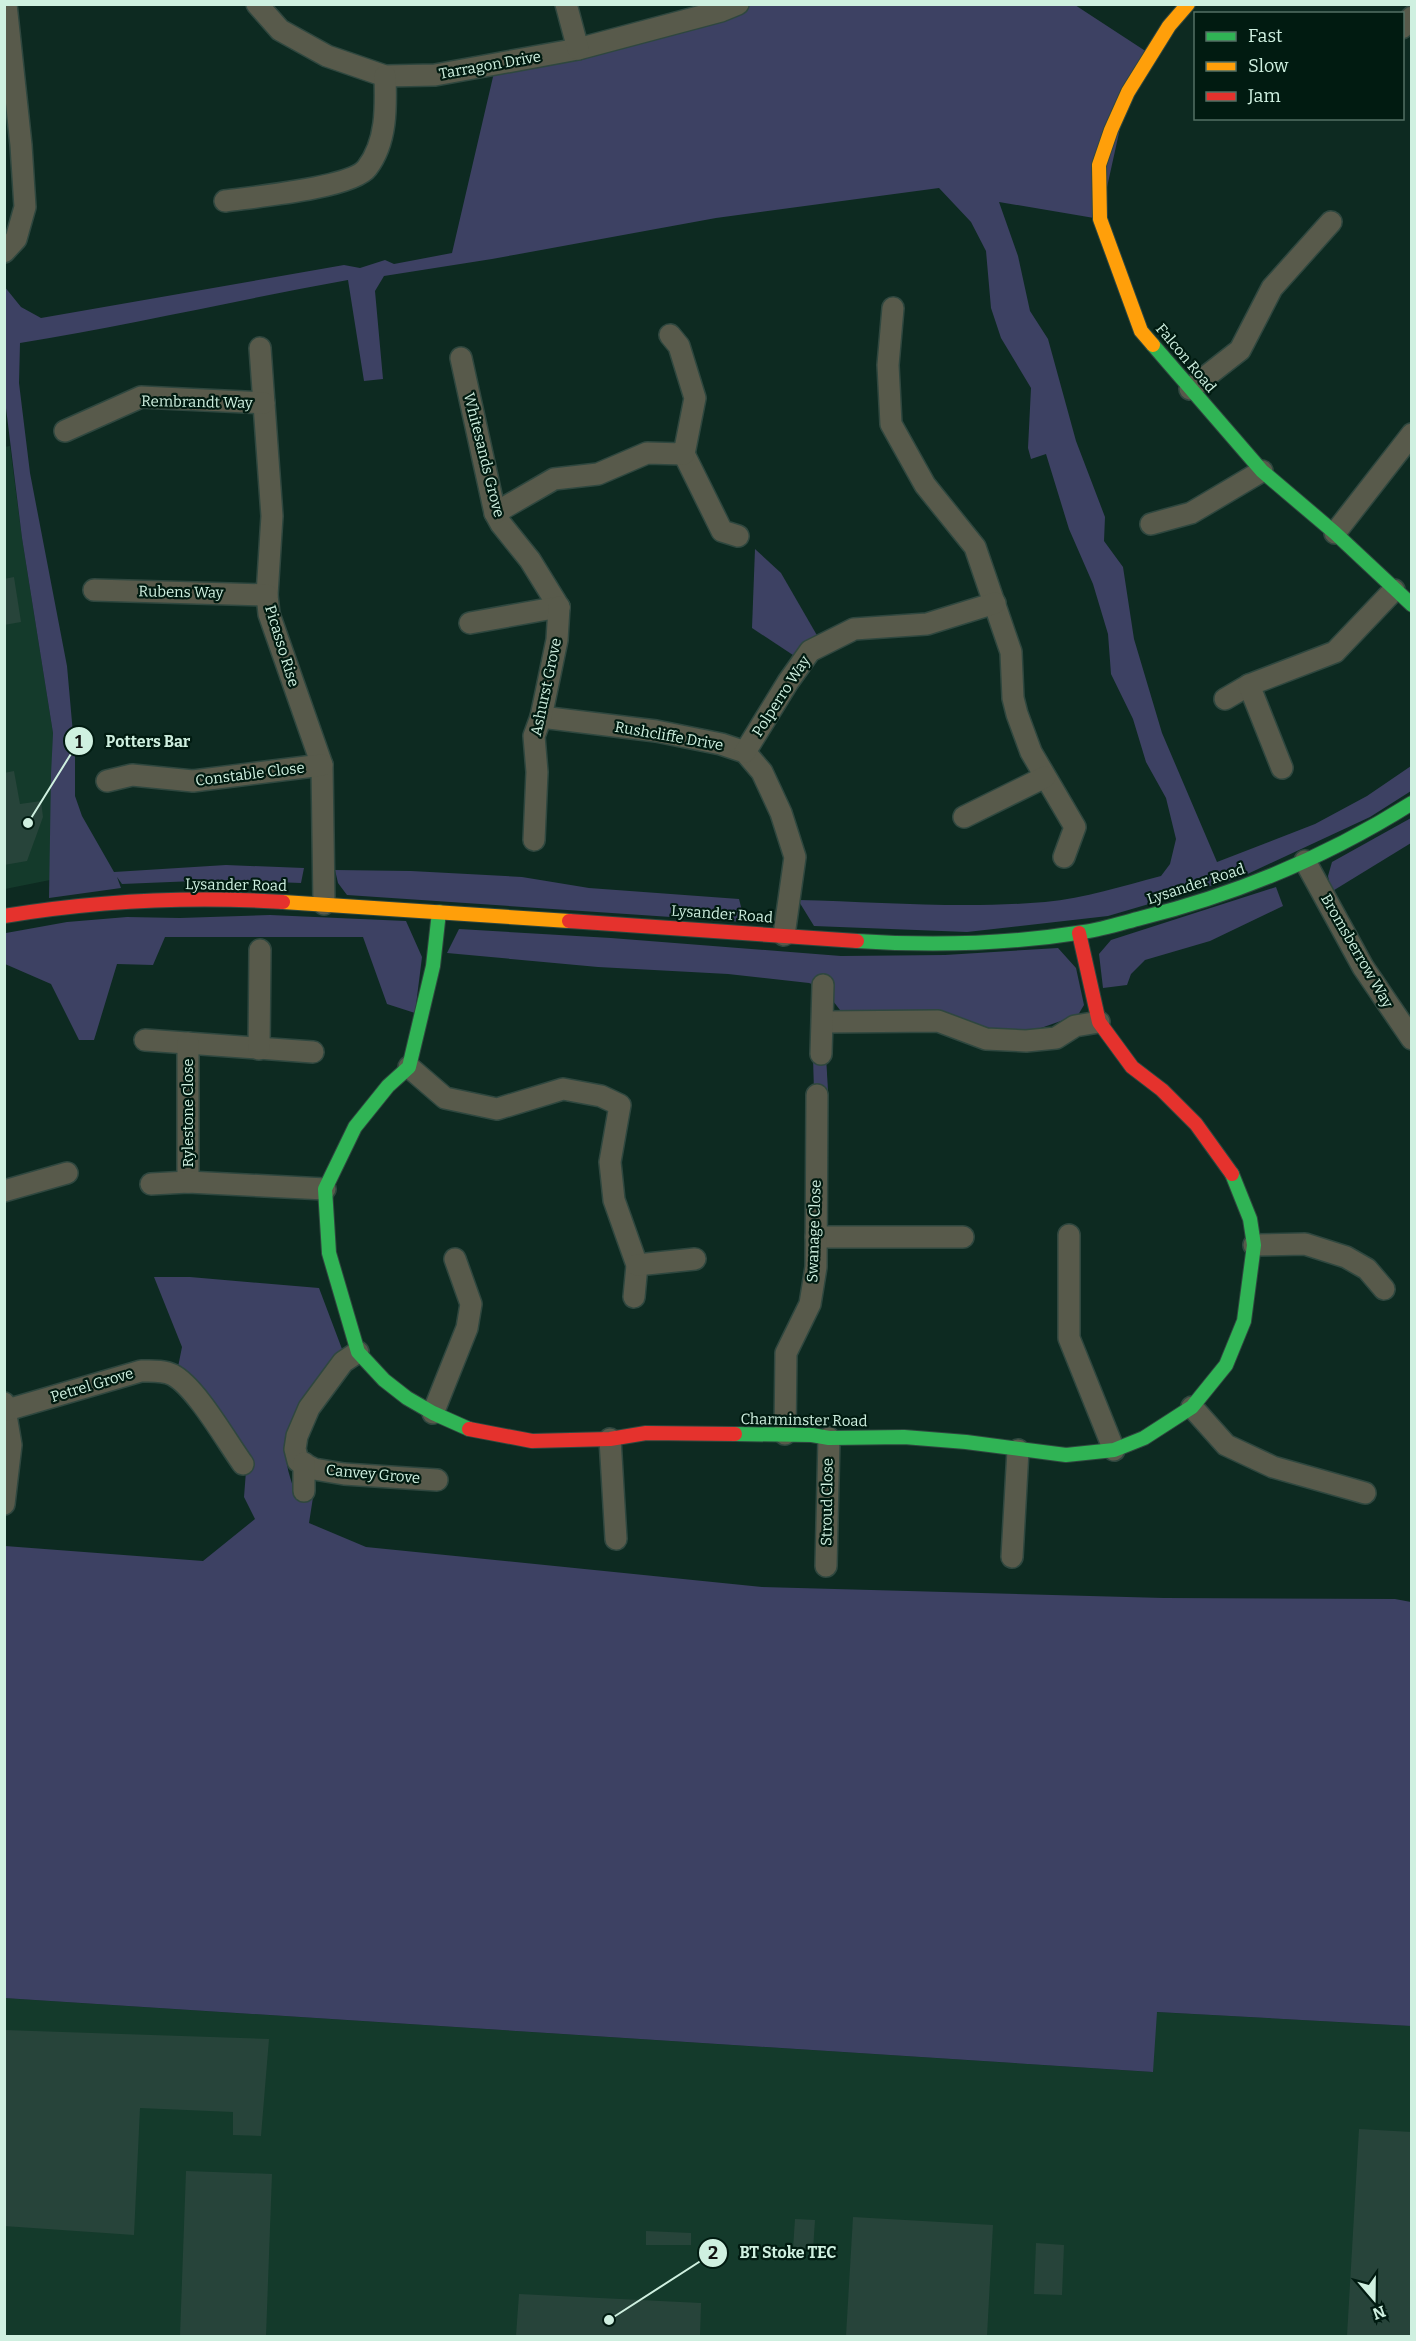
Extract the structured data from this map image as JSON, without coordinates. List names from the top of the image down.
{
  "streets": {
    "street": [
      "Tarragon Drive",
      "Falcon Road",
      "Rembrandt Way",
      "Whitesands Grove",
      "Rubens Way",
      "Picasso Rise",
      "Ashurst Grove",
      "Polperro Way",
      "Rushcliffe Drive",
      "Constable Close",
      "Lysander Road",
      "Bromsberrow Way",
      "Rylestone Close",
      "Swanage Close",
      "Petrel Grove",
      "Charminster Road",
      "Canvey Grove",
      "Stroud Close"
    ]
  },
  "crossings": [
    ["Rembrandt Way", "Picasso Rise"],
    ["Whitesands Grove", "Ashurst Grove"],
    ["Rubens Way", "Picasso Rise"],
    ["Picasso Rise", "Constable Close"],
    ["Picasso Rise", "Lysander Road"],
    ["Ashurst Grove", "Rushcliffe Drive"],
    ["Polperro Way", "Rushcliffe Drive"],
    ["Lysander Road", "Bromsberrow Way"],
    ["Lysander Road", "Charminster Road"],
    ["Rylestone Close", "Charminster Road"],
    ["Swanage Close", "Charminster Road"],
    ["Charminster Road", "Stroud Close"]
  ],
  "places": ["Potters Bar", "BT Stoke TEC"],
  "legend": ["Fast", "Slow", "Jam"],
  "north": "bottom"
}
